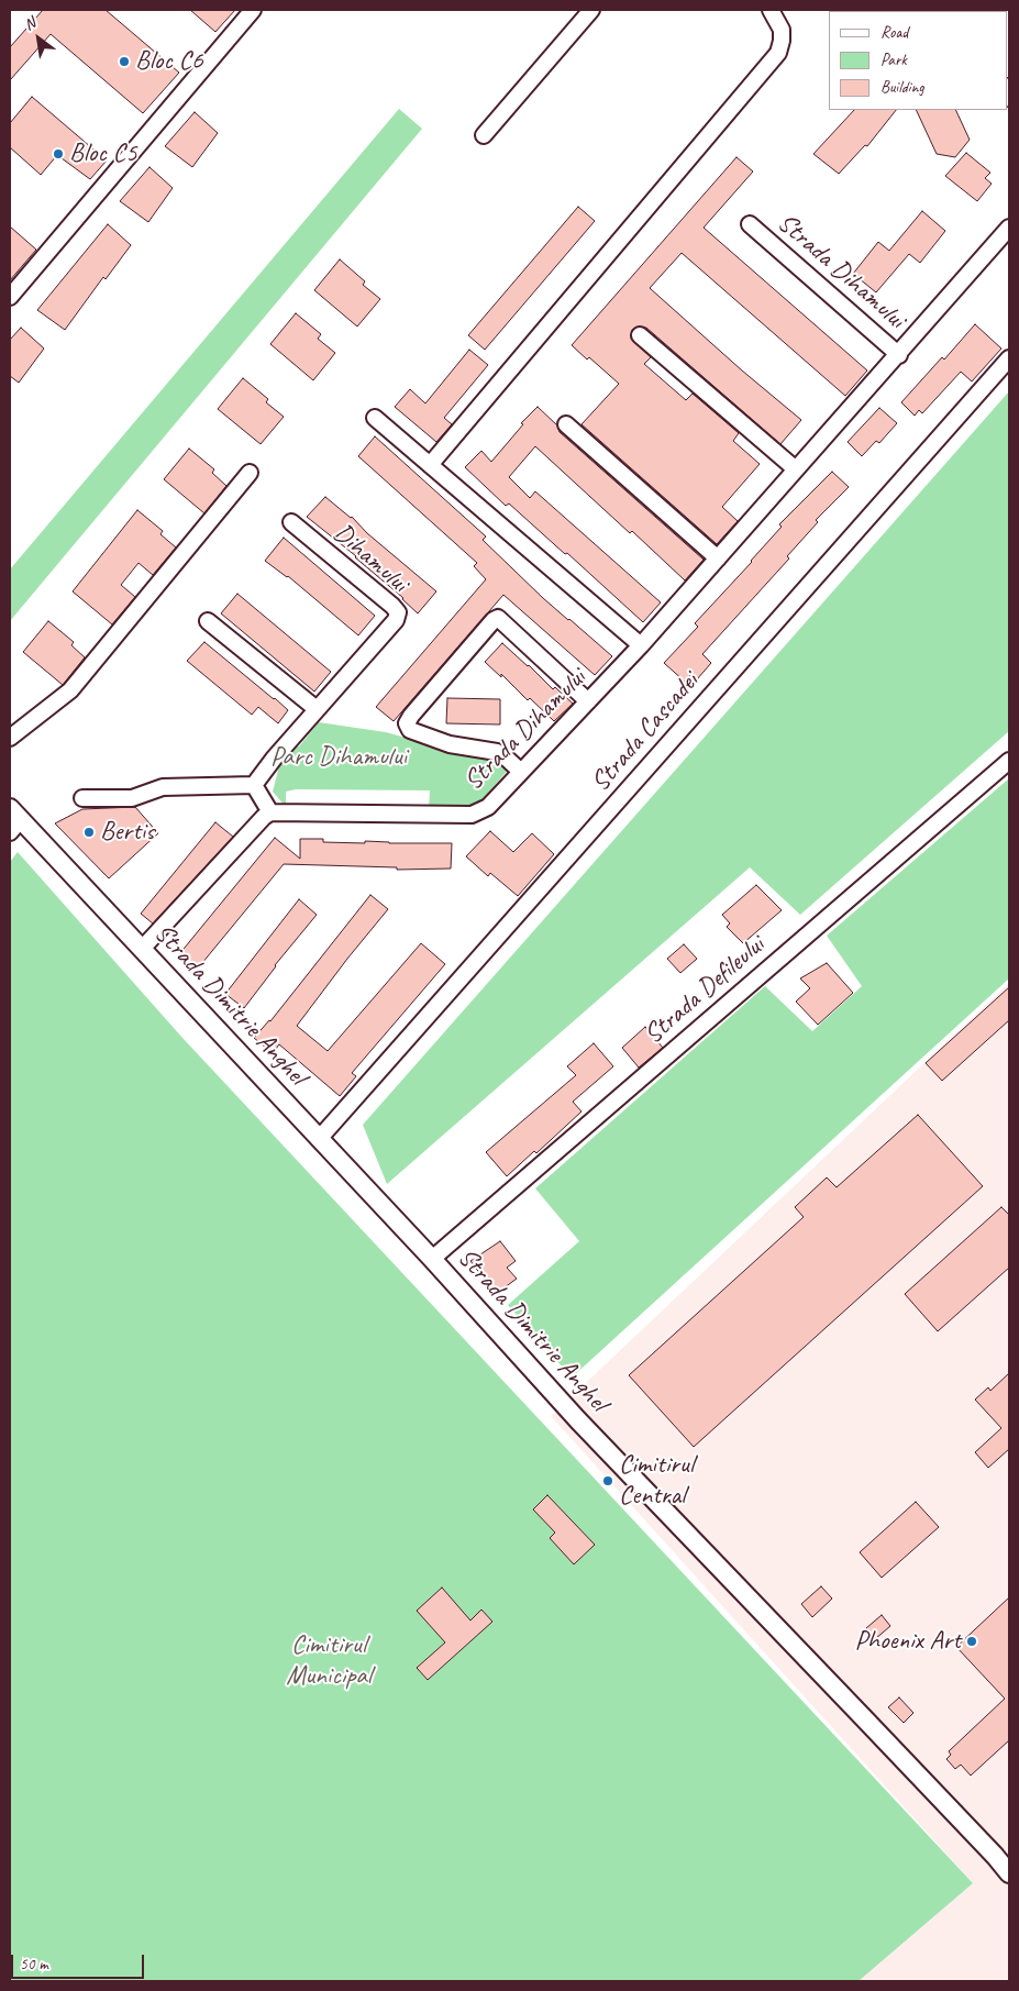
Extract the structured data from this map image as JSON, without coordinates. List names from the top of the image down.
{
  "streets": {
    "street": [
      "Strada Dihamului",
      "Dihamului",
      "Strada Cascadei",
      "Strada Defileului",
      "Strada Dimitrie Anghel"
    ]
  },
  "crossings": [
    ["Strada Cascadei", "Strada Dimitrie Anghel"],
    ["Strada Defileului", "Strada Dimitrie Anghel"]
  ],
  "parks": ["Parc Dihamului", "Cimitirul Municipal"],
  "places": [
    "Bloc C6",
    "Bloc C5",
    "Bertis",
    "Cimitirul Central",
    "Phoenix Art"
  ],
  "legend": ["Road", "Park", "Building"],
  "scale_bar": "50 m",
  "north": "top left"
}
